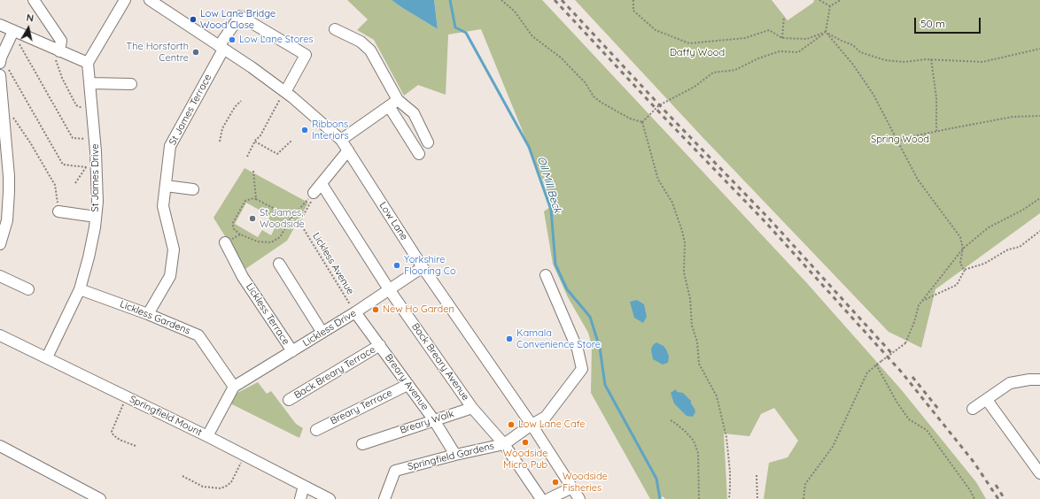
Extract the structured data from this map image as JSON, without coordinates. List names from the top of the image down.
{
  "streets": {
    "street": [
      "St James Terrace",
      "St James Drive",
      "Low Lane",
      "Lickless Terrace",
      "Lickless Gardens",
      "Lickless Drive",
      "Back Breary Avenue",
      "Back Breary Terrace",
      "Breary Avenue",
      "Breary Terrace",
      "Springfield Mount",
      "Breary Walk",
      "Springfield Gardens"
    ],
    "path": ["Lickless Avenue"]
  },
  "crossings": [
    ["St James Terrace", "Low Lane"],
    ["St James Terrace", "Lickless Gardens"],
    ["St James Drive", "Lickless Gardens"],
    ["St James Drive", "Springfield Mount"],
    ["Low Lane", "Lickless Drive"],
    ["Low Lane", "Springfield Gardens"],
    ["Lickless Avenue", "Lickless Drive"],
    ["Lickless Avenue", "Breary Avenue"],
    ["Lickless Terrace", "Lickless Drive"],
    ["Lickless Gardens", "Lickless Drive"],
    ["Lickless Drive", "Back Breary Avenue"],
    ["Lickless Drive", "Breary Avenue"],
    ["Back Breary Avenue", "Breary Walk"],
    ["Back Breary Avenue", "Springfield Gardens"],
    ["Back Breary Terrace", "Breary Avenue"],
    ["Breary Avenue", "Breary Terrace"],
    ["Breary Avenue", "Breary Walk"],
    ["Breary Avenue", "Springfield Gardens"]
  ],
  "water": ["Oil Mill Beck"],
  "parks": ["Daffy Wood", "Spring Wood"],
  "places": [
    "Low Lane Bridge Wood Close",
    "Low Lane Stores",
    "The Horsforth Centre",
    "Ribbons Interiors",
    "St James, Woodside",
    "Yorkshire Flooring Co",
    "New Ho Garden",
    "Kamala Convenience Store",
    "Low Lane Cafe",
    "Woodside Micro Pub",
    "Woodside Fisheries"
  ],
  "scale_bar": "50 m",
  "north": "top"
}
